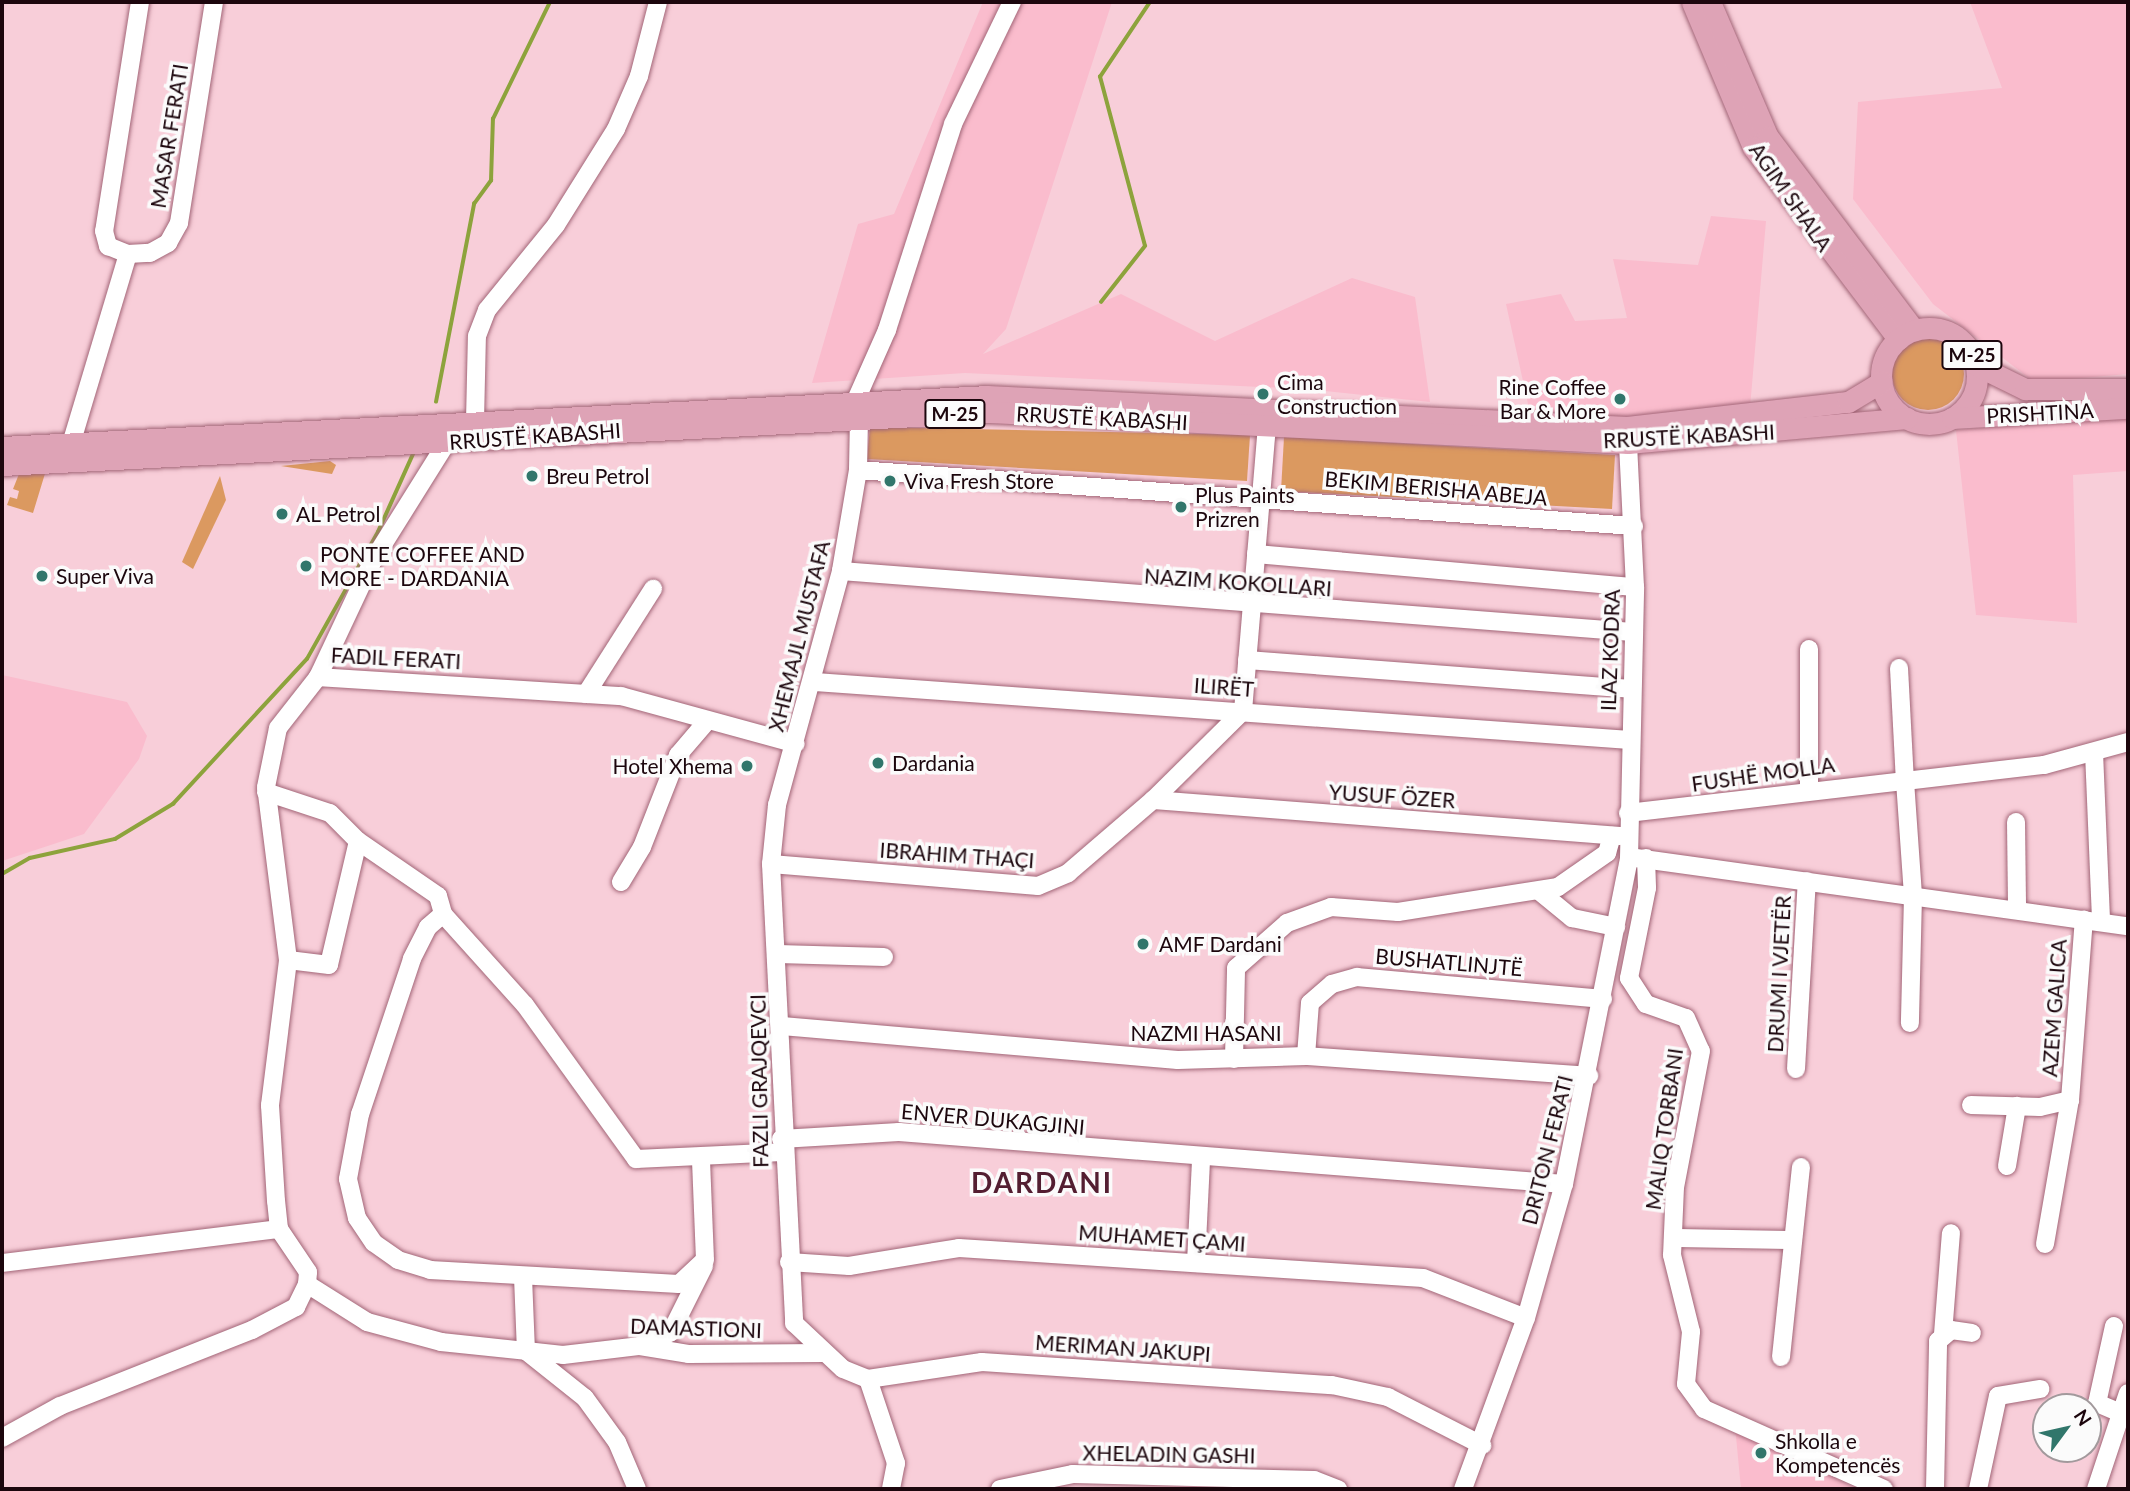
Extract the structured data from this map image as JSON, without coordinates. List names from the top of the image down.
{
  "streets": {
    "main road": [
      "AGIM SHALA",
      "M-25",
      "PRISHTINA",
      "RRUSTË KABASHI"
    ],
    "street": [
      "MASAR FERATI",
      "BEKIM BERISHA ABEJA",
      "NAZIM KOKOLLARI",
      "XHEMAJL MUSTAFA",
      "ILAZ KODRA",
      "FADIL FERATI",
      "ILIRËT",
      "FUSHË MOLLA",
      "YUSUF ÖZER",
      "IBRAHIM THAÇI",
      "BUSHATLINJTË",
      "DRUMI I VJETËR",
      "AZEM GALICA",
      "NAZMI HASANI",
      "FAZLI GRAJQEVCI",
      "ENVER DUKAGJINI",
      "MALIQ TORBANI",
      "DRITON FERATI",
      "MUHAMET ÇAMI",
      "DAMASTIONI",
      "MERIMAN JAKUPI",
      "XHELADIN GASHI"
    ]
  },
  "crossings": [
    ["AGIM SHALA", "PRISHTINA"],
    ["AGIM SHALA", "RRUSTË KABASHI"],
    ["PRISHTINA", "RRUSTË KABASHI"],
    ["RRUSTË KABASHI", "XHEMAJL MUSTAFA"],
    ["RRUSTË KABASHI", "ILAZ KODRA"],
    ["BEKIM BERISHA ABEJA", "XHEMAJL MUSTAFA"],
    ["BEKIM BERISHA ABEJA", "ILAZ KODRA"],
    ["NAZIM KOKOLLARI", "XHEMAJL MUSTAFA"],
    ["NAZIM KOKOLLARI", "ILAZ KODRA"],
    ["XHEMAJL MUSTAFA", "FADIL FERATI"],
    ["XHEMAJL MUSTAFA", "ILIRËT"],
    ["XHEMAJL MUSTAFA", "IBRAHIM THAÇI"],
    ["XHEMAJL MUSTAFA", "FAZLI GRAJQEVCI"],
    ["ILAZ KODRA", "ILIRËT"],
    ["ILAZ KODRA", "FUSHË MOLLA"],
    ["ILAZ KODRA", "YUSUF ÖZER"],
    ["ILAZ KODRA", "DRUMI I VJETËR"],
    ["ILAZ KODRA", "MALIQ TORBANI"],
    ["ILAZ KODRA", "DRITON FERATI"],
    ["ILIRËT", "IBRAHIM THAÇI"],
    ["YUSUF ÖZER", "IBRAHIM THAÇI"],
    ["IBRAHIM THAÇI", "FAZLI GRAJQEVCI"],
    ["BUSHATLINJTË", "NAZMI HASANI"],
    ["BUSHATLINJTË", "DRITON FERATI"],
    ["DRUMI I VJETËR", "AZEM GALICA"],
    ["DRUMI I VJETËR", "MALIQ TORBANI"],
    ["DRUMI I VJETËR", "DRITON FERATI"],
    ["NAZMI HASANI", "FAZLI GRAJQEVCI"],
    ["NAZMI HASANI", "DRITON FERATI"],
    ["FAZLI GRAJQEVCI", "ENVER DUKAGJINI"],
    ["FAZLI GRAJQEVCI", "MUHAMET ÇAMI"],
    ["FAZLI GRAJQEVCI", "DAMASTIONI"],
    ["ENVER DUKAGJINI", "DRITON FERATI"],
    ["MALIQ TORBANI", "DRITON FERATI"],
    ["DRITON FERATI", "MUHAMET ÇAMI"],
    ["DRITON FERATI", "MERIMAN JAKUPI"]
  ],
  "districts": ["DARDANI"],
  "places": [
    "Cima Construction",
    "Rine Coffee Bar & More",
    "Breu Petrol",
    "Viva Fresh Store",
    "Plus Paints Prizren",
    "AL Petrol",
    "PONTE COFFEE AND MORE - DARDANIA",
    "Super Viva",
    "Dardania",
    "Hotel Xhema",
    "AMF Dardani",
    "Shkolla e Kompetencës"
  ],
  "north": "top right"
}
